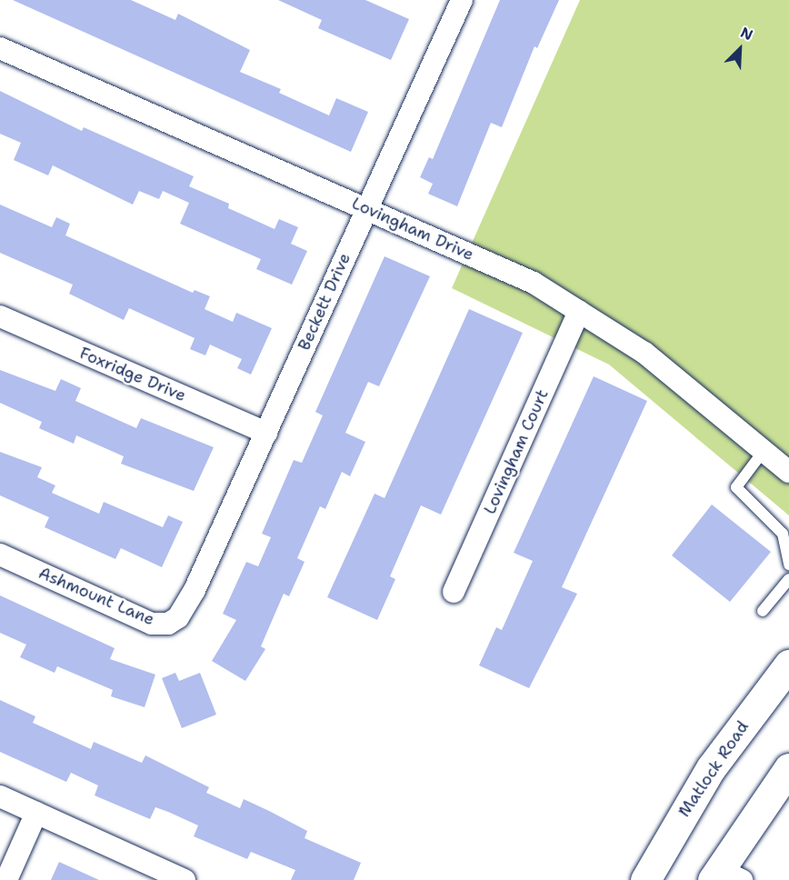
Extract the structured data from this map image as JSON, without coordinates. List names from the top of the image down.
{
  "streets": {
    "main road": ["Matlock Road"],
    "street": [
      "Lovingham Drive",
      "Beckett Drive",
      "Foxridge Drive",
      "Lovingham Court",
      "Ashmount Lane"
    ]
  },
  "crossings": [
    ["Lovingham Drive", "Beckett Drive"],
    ["Lovingham Drive", "Lovingham Court"],
    ["Beckett Drive", "Foxridge Drive"],
    ["Beckett Drive", "Ashmount Lane"]
  ],
  "north": "top right"
}
